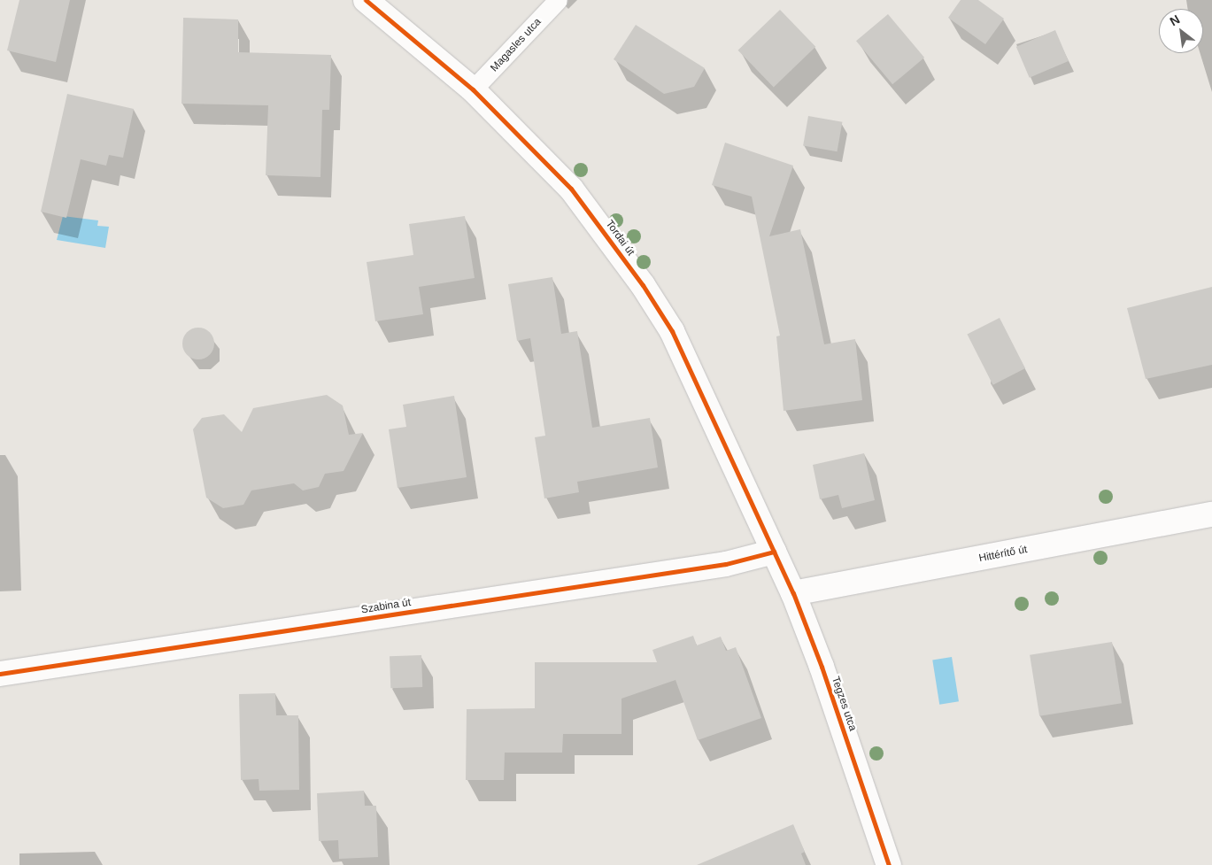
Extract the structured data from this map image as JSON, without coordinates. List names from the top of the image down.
{
  "streets": {
    "street": [
      "Tordai út",
      "Hittérítő út",
      "Szabina út",
      "Tegzes utca"
    ],
    "lane": ["Magasles utca"]
  },
  "crossings": [
    ["Magasles utca", "Tordai út"],
    ["Tordai út", "Szabina út"],
    ["Tordai út", "Tegzes utca"],
    ["Hittérítő út", "Tegzes utca"],
    ["Szabina út", "Tegzes utca"]
  ],
  "north": "top left"
}
